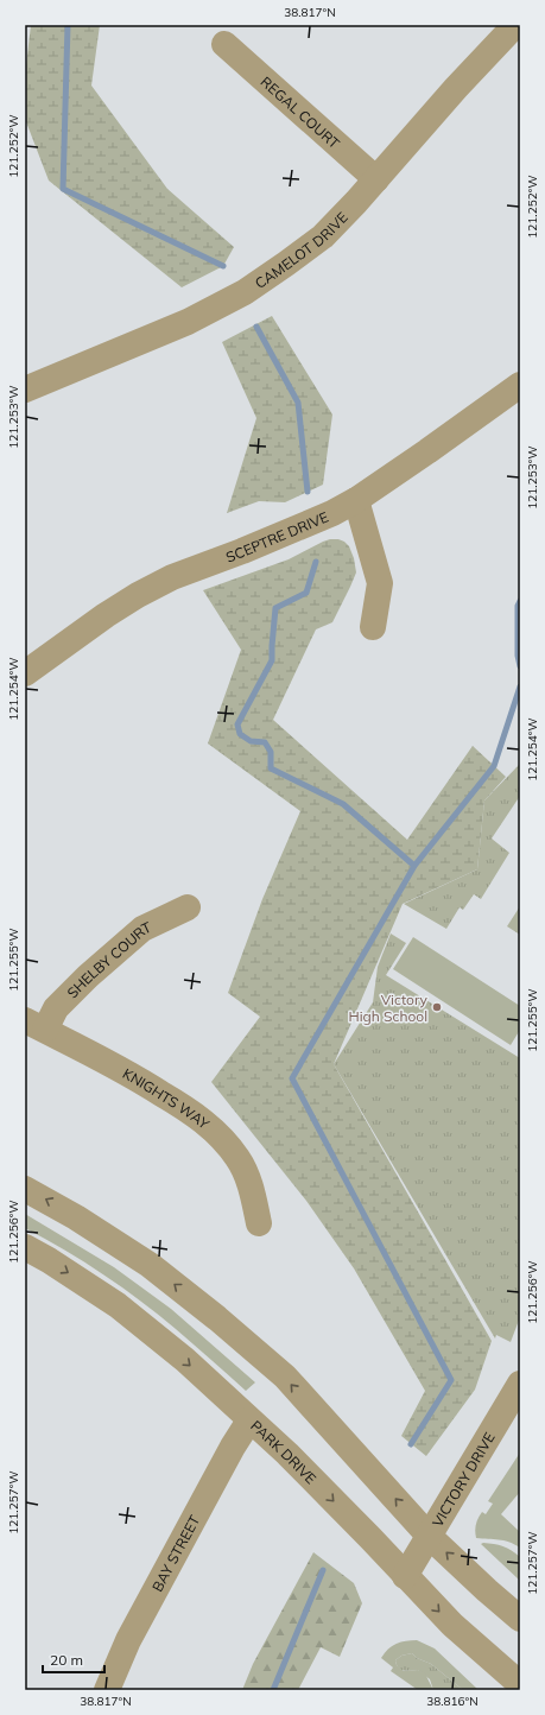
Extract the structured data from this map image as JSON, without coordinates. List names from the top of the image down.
{
  "streets": {
    "street": [
      "REGAL COURT",
      "CAMELOT DRIVE",
      "SCEPTRE DRIVE",
      "SHELBY COURT",
      "KNIGHTS WAY",
      "PARK DRIVE",
      "VICTORY DRIVE",
      "BAY STREET"
    ]
  },
  "crossings": [
    ["REGAL COURT", "CAMELOT DRIVE"],
    ["SHELBY COURT", "KNIGHTS WAY"],
    ["PARK DRIVE", "VICTORY DRIVE"],
    ["PARK DRIVE", "BAY STREET"]
  ],
  "places": ["Victory High School"],
  "scale_bar": "20 m",
  "coordinates": [
    "38.817°N",
    "121.252°W",
    "121.253°W",
    "121.254°W",
    "121.255°W",
    "121.256°W",
    "121.257°W",
    "38.816°N"
  ]
}
